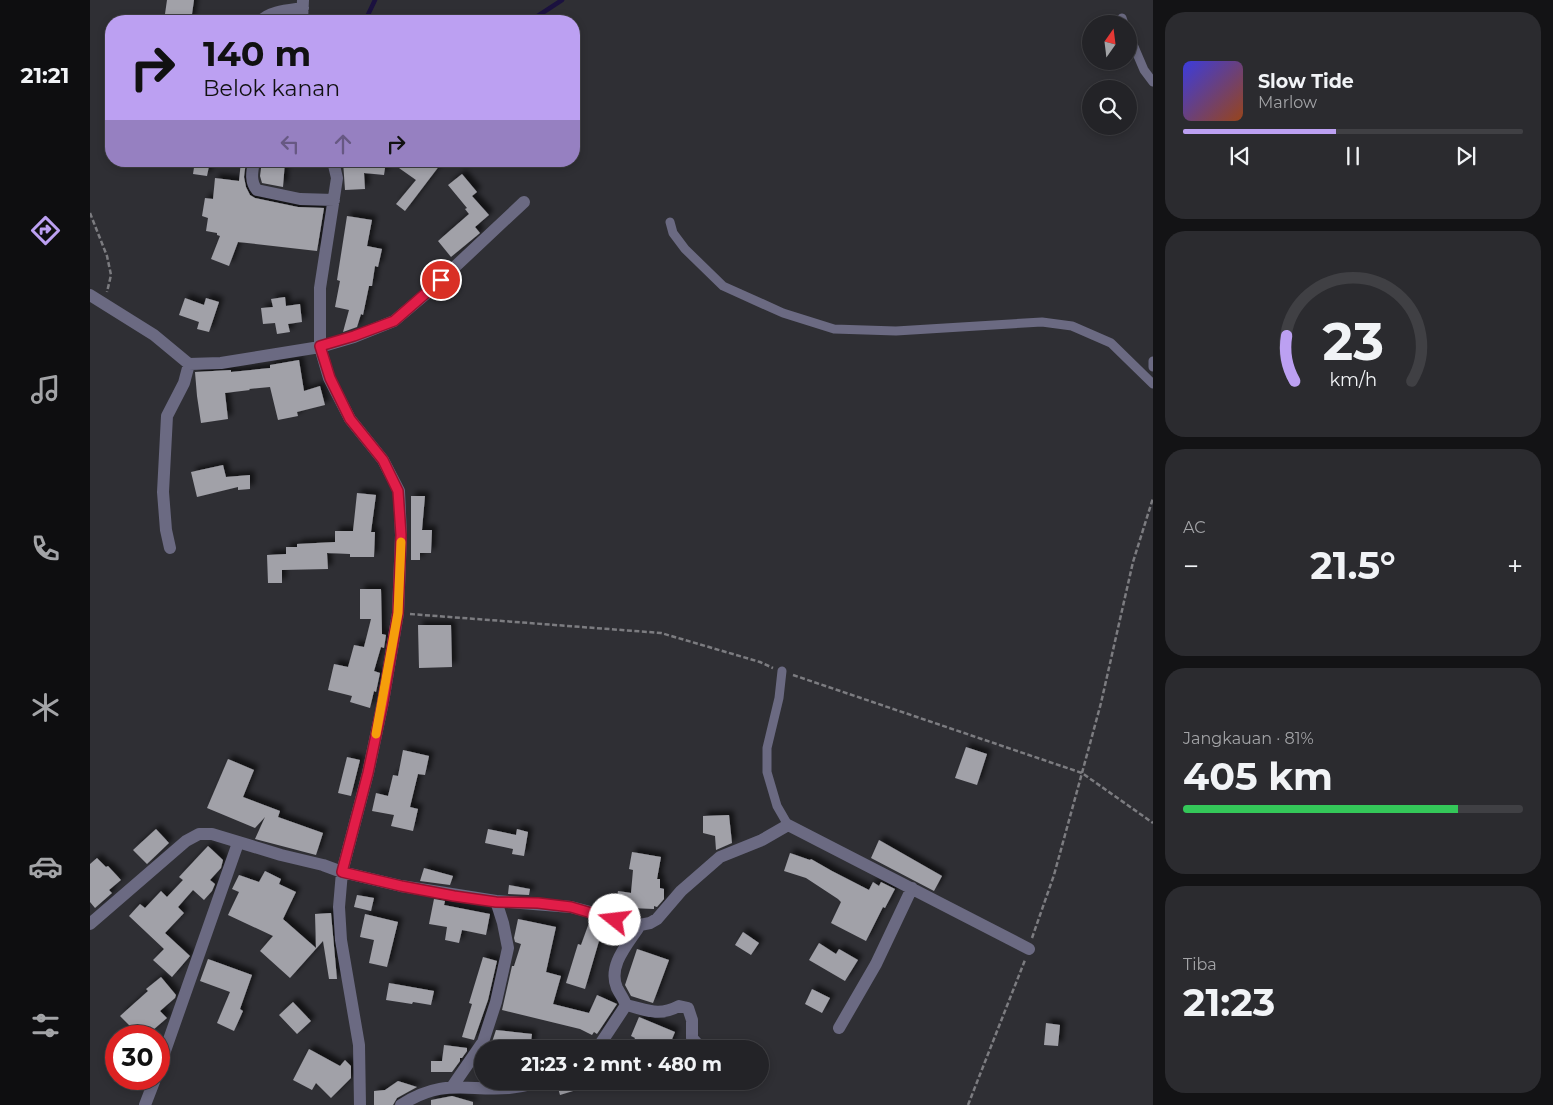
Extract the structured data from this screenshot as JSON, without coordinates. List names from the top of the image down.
{
  "north": "top",
  "page": {
    "tabs": "21:21",
    "turn": ["140 m", "Belok kanan"],
    "song": ["Slow Tide", "Marlow"],
    "tile": [
      "AC",
      ["Jangkauan · 81%", "405 km"],
      ["Tiba", "21:23"]
    ],
    "heat": ["−", "21.5°", "+"],
    "limit": "30",
    "trip": "21:23 · 2 mnt · 480 m",
    "gauge": ["23", "km/h"]
  }
}
